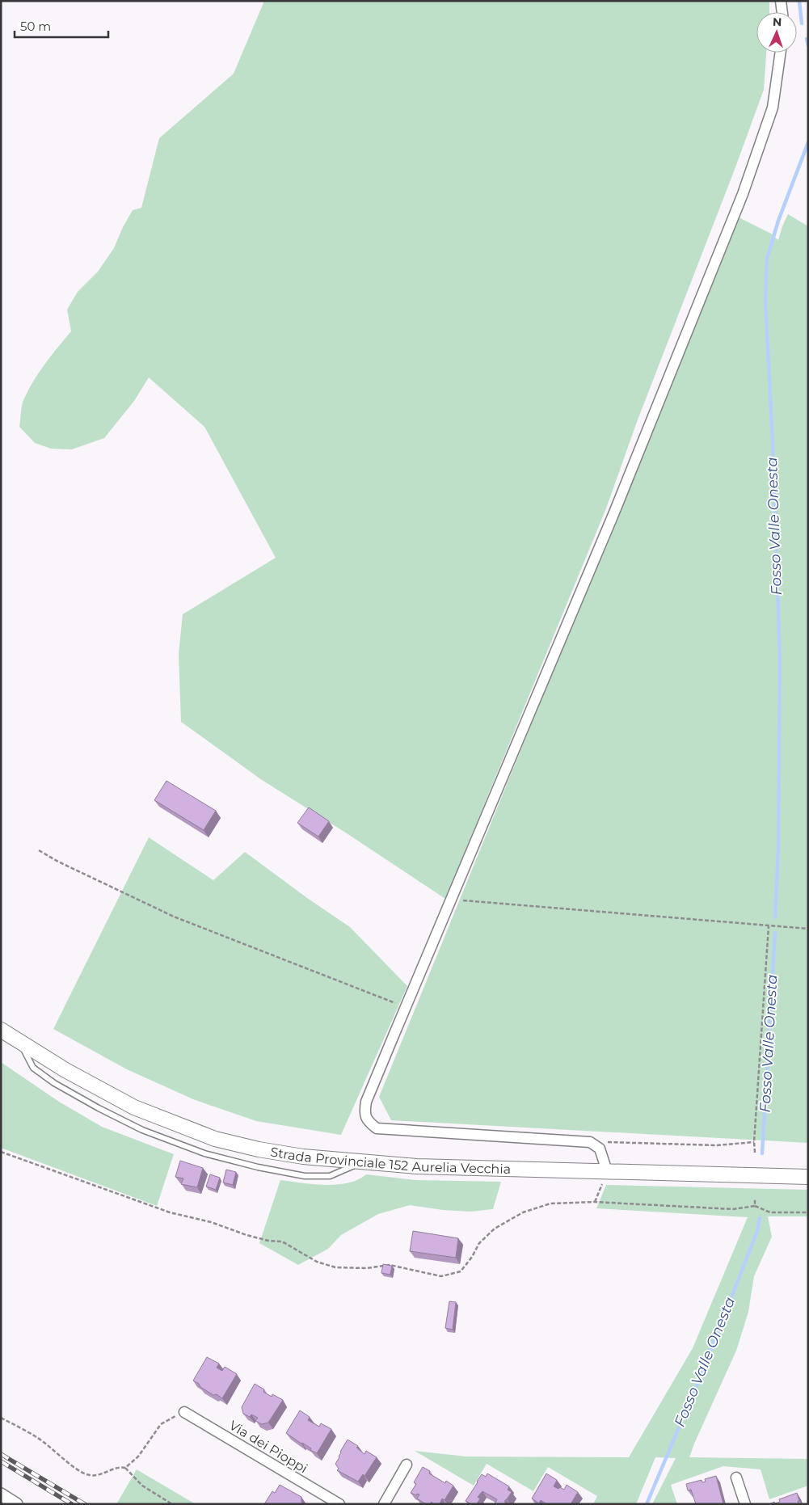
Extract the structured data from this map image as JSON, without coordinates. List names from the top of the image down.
{
  "streets": {
    "main road": ["Strada Provinciale 152 Aurelia Vecchia"],
    "street": ["Via dei Pioppi"]
  },
  "water": ["Fosso Valle Onesta"],
  "scale_bar": "50 m",
  "north": "top"
}
